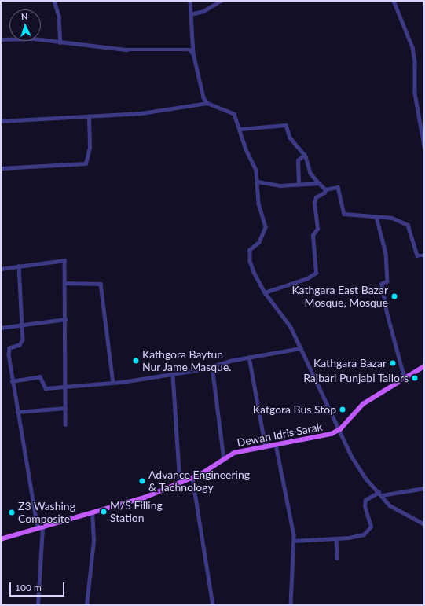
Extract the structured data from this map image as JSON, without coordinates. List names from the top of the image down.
{
  "streets": {
    "main road": ["Dewan Idris Sarak"]
  },
  "places": [
    "Kathgara East Bazar Mosque, Mosque",
    "Kathgora Baytun Nur Jame Masque.",
    "Kathgara Bazar",
    "Rajbari Punjabi Tailors",
    "Katgora Bus Stop",
    "Advance Engineering & Tachnology",
    "M/S Filling Station",
    "Z3 Washing Composite"
  ],
  "scale_bar": "100 m",
  "north": "top"
}
